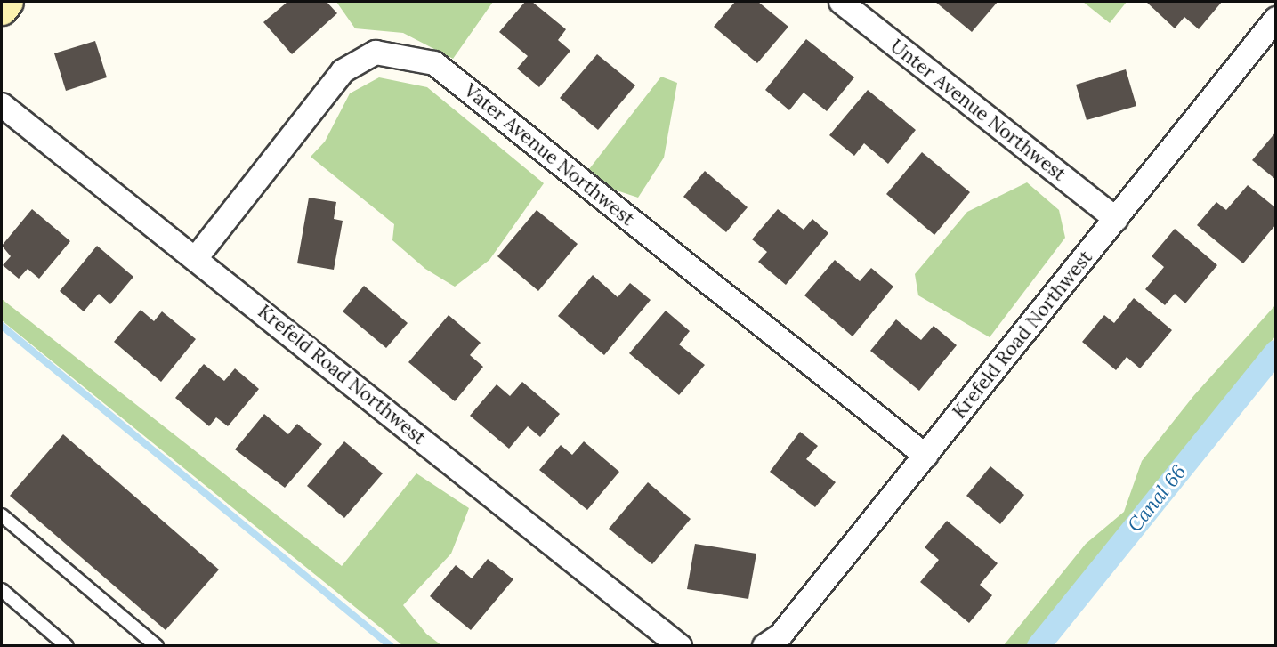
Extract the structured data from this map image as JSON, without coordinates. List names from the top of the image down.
{
  "streets": {
    "street": ["Unter Avenue Northwest", "Vater Avenue Northwest", "Krefeld Road Northwest"]
  },
  "crossings": [
    ["Unter Avenue Northwest", "Krefeld Road Northwest"],
    ["Vater Avenue Northwest", "Krefeld Road Northwest"]
  ],
  "water": ["Canal 66"]
}
